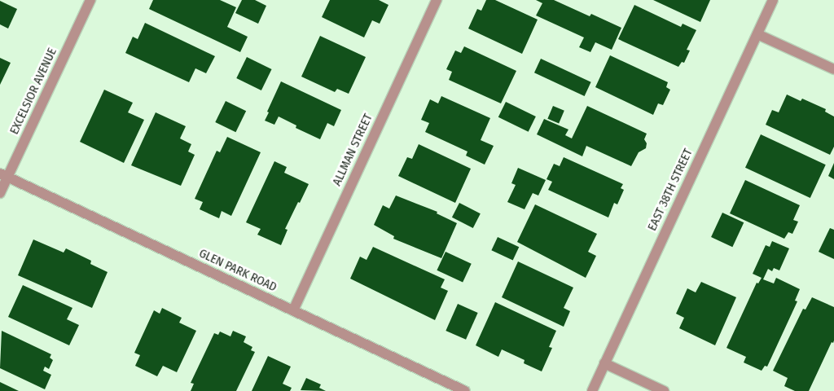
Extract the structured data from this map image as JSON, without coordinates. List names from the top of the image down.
{
  "streets": {
    "street": [
      "EXCELSIOR AVENUE",
      "ALLMAN STREET",
      "EAST 38TH STREET",
      "GLEN PARK ROAD"
    ]
  },
  "crossings": [
    ["EXCELSIOR AVENUE", "GLEN PARK ROAD"],
    ["ALLMAN STREET", "GLEN PARK ROAD"]
  ]
}
